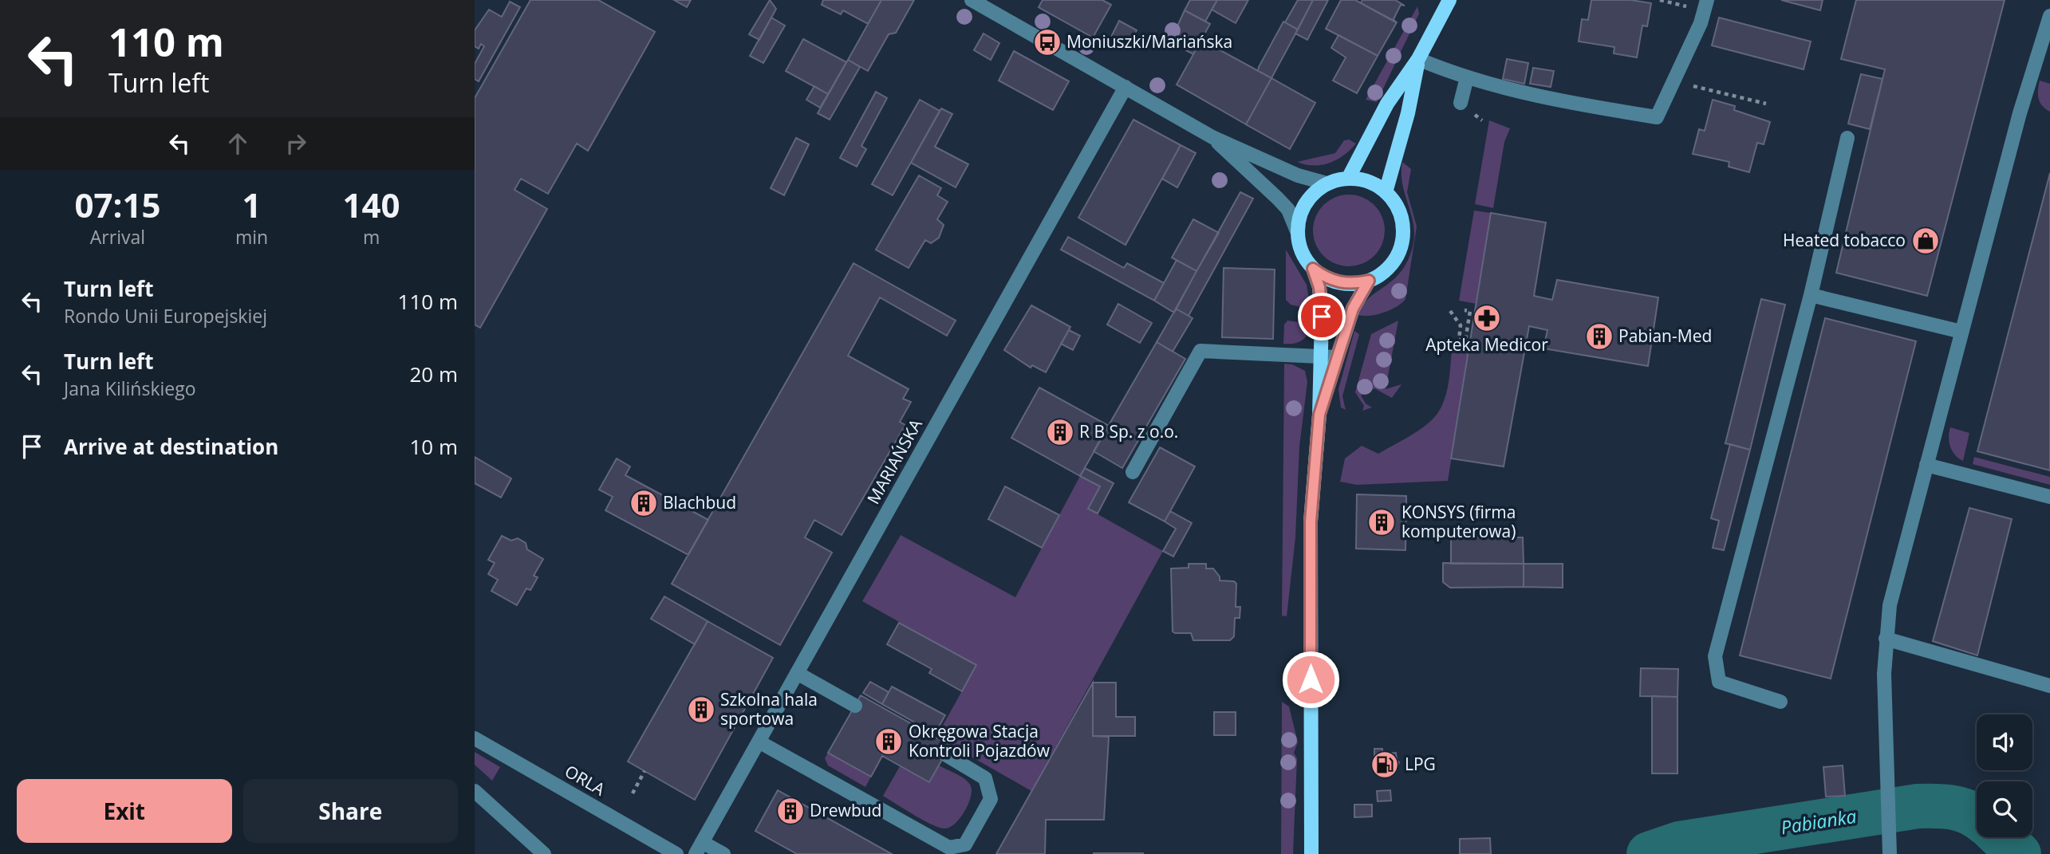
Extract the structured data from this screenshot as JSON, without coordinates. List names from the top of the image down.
{
  "streets": {
    "street": ["MARIAŃSKA", "ORLA"]
  },
  "water": ["Pabianka"],
  "places": {
    "bus stop": ["Moniuszki/Mariańska"],
    "shop": ["Heated tobacco"],
    "pharmacy": ["Apteka Medicor"],
    "building": [
      "Pabian-Med",
      "R B Sp. z o.o.",
      "Blachbud",
      "KONSYS (firma komputerowa)",
      "Szkolna hala sportowa",
      "Okręgowa Stacja Kontroli Pojazdów",
      "Drewbud"
    ],
    "fuel station": ["LPG"]
  },
  "page": {
    "turn": ["110 m", "Turn left"],
    "eta": [
      "07:15",
      "Arrival",
      "1",
      "min",
      "140",
      "m"
    ],
    "list": [
      {
        "name": "Turn left",
        "note": "Rondo Unii Europejskiej",
        "value": "110 m"
      },
      {
        "name": "Turn left",
        "note": "Jana Kilińskiego",
        "value": "20 m"
      },
      {
        "name": "Arrive at destination",
        "value": "10 m"
      }
    ],
    "buttons": ["Exit", "Share"]
  }
}
